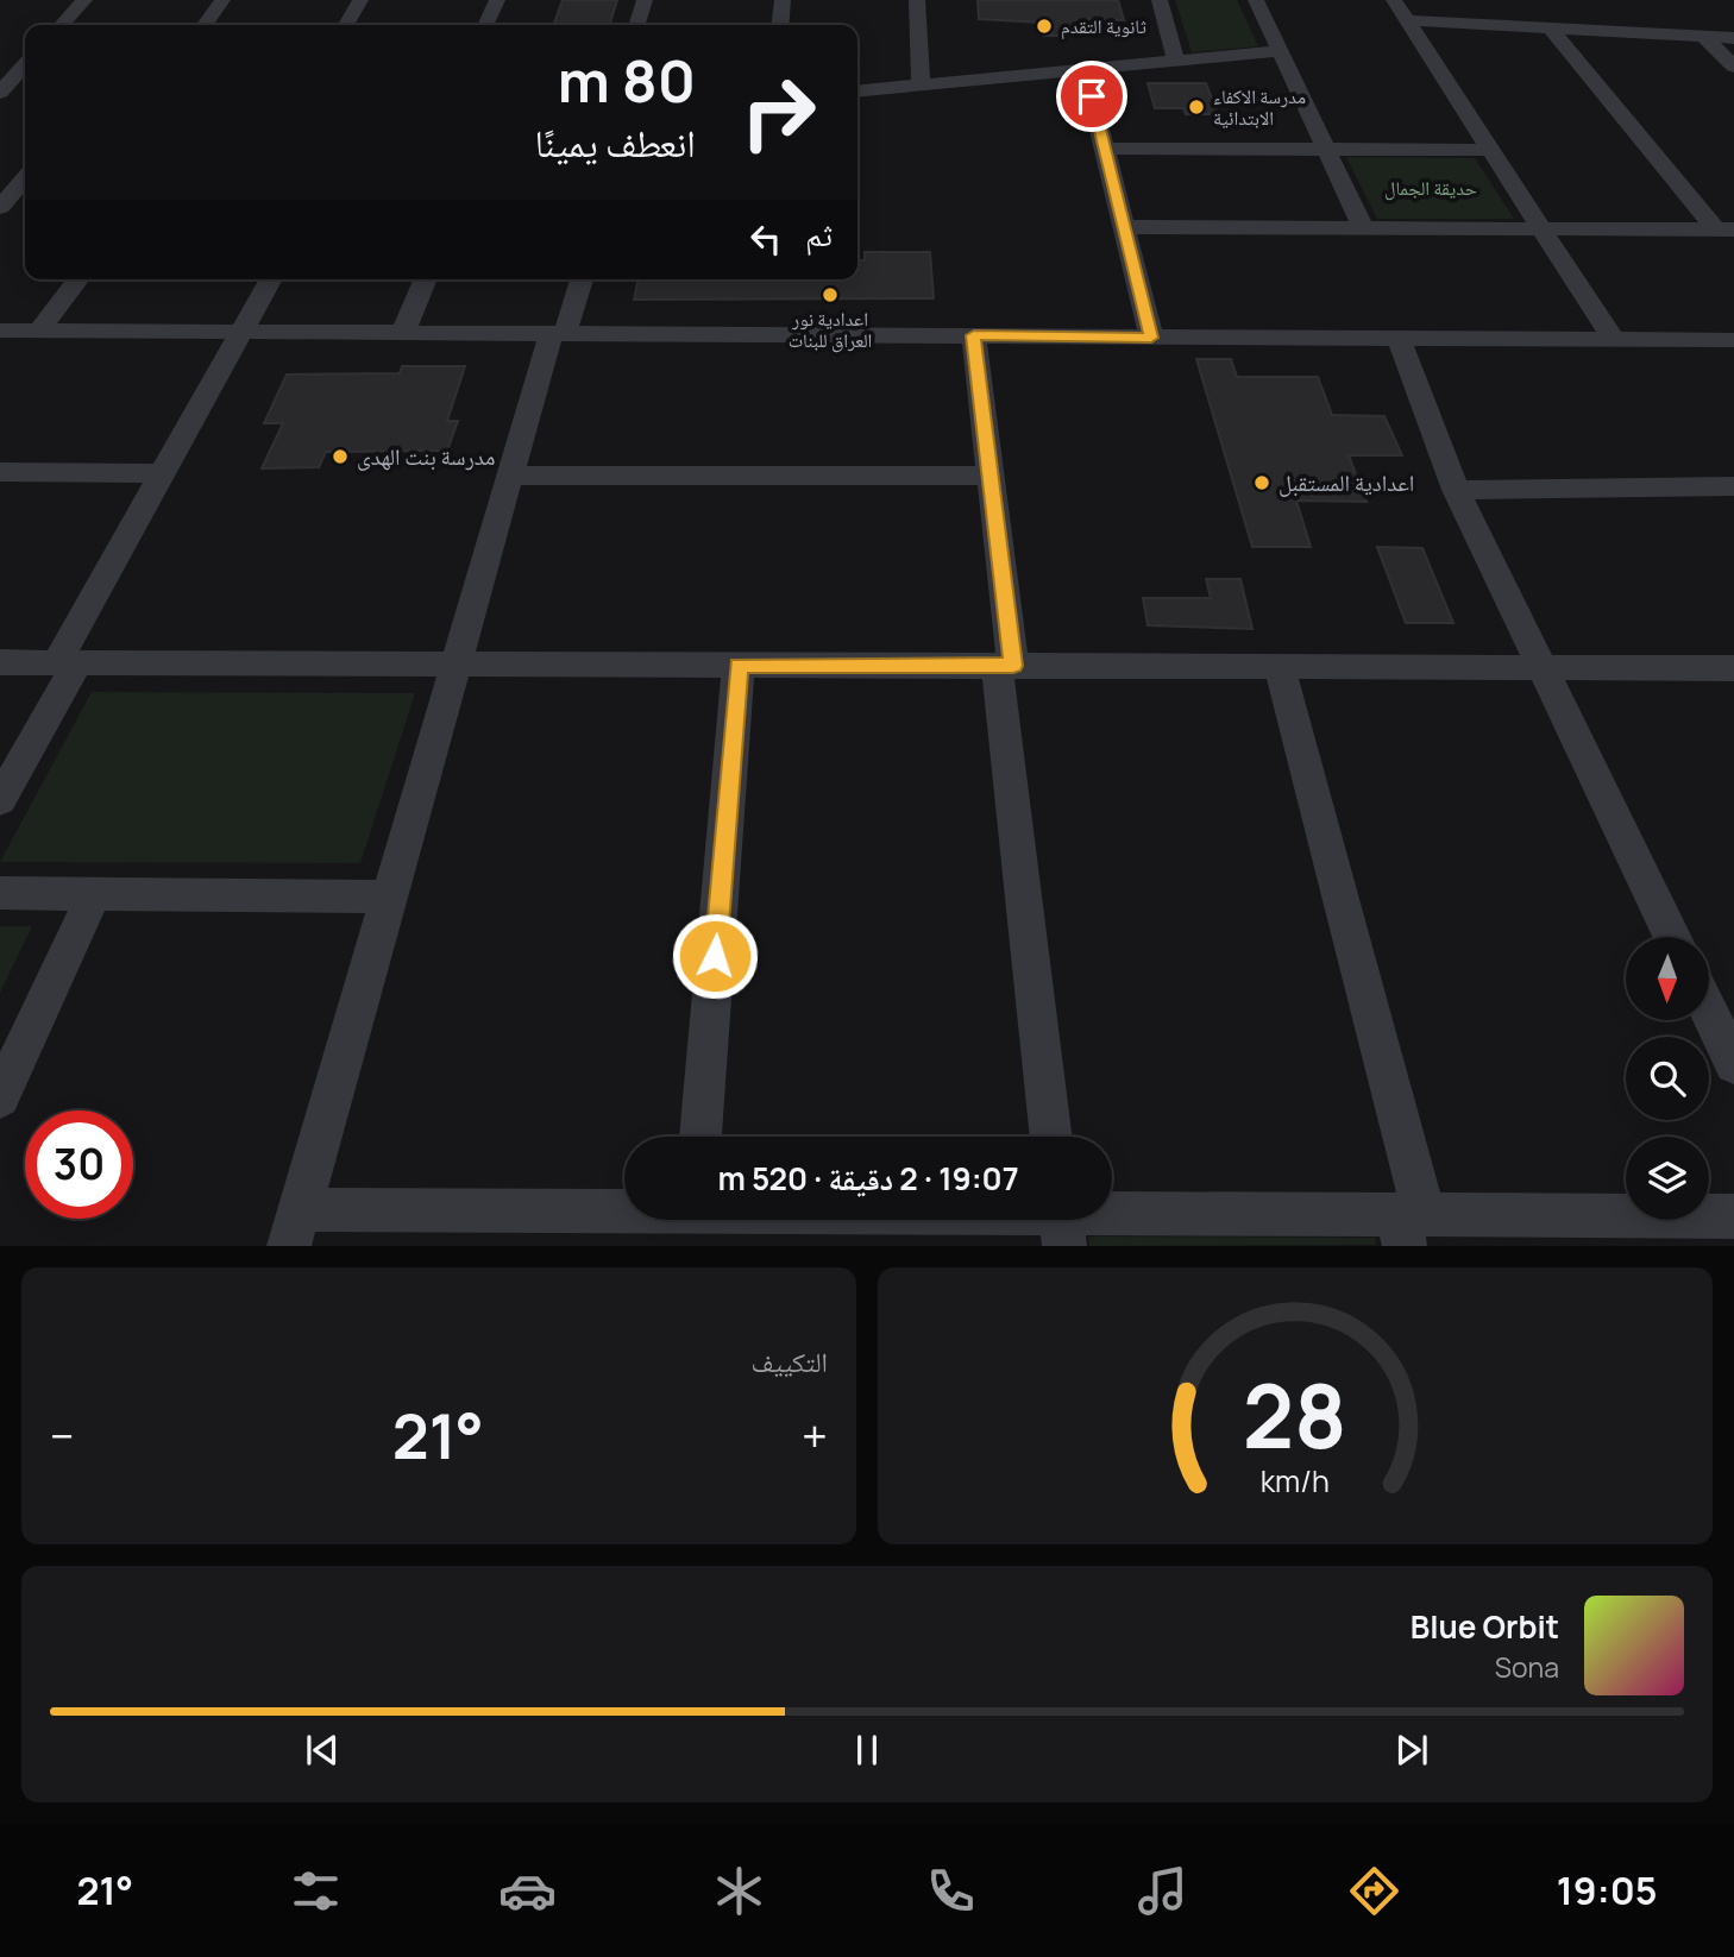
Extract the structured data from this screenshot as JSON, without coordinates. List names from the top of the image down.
{
  "parks": ["حديقة الجمال"],
  "places": [
    "ثانوية التقدم",
    "مدرسة الاكفاء الابتدائية",
    "اعدادية نور العراق للبنات",
    "مدرسة بنت الهدی",
    "اعدادية المستقبل"
  ],
  "north": "bottom",
  "page": {
    "turn": ["80 m", "انعطف يمينًا"],
    "then": "ثم",
    "limit": "30",
    "trip": "19:07 · 2 دقيقة · 520 m",
    "tile": "التكييف",
    "heat": ["−", "21°", "+"],
    "song": ["Blue Orbit", "Sona"],
    "tabs": ["19:05", "21°"],
    "gauge": ["28", "km/h"]
  }
}
